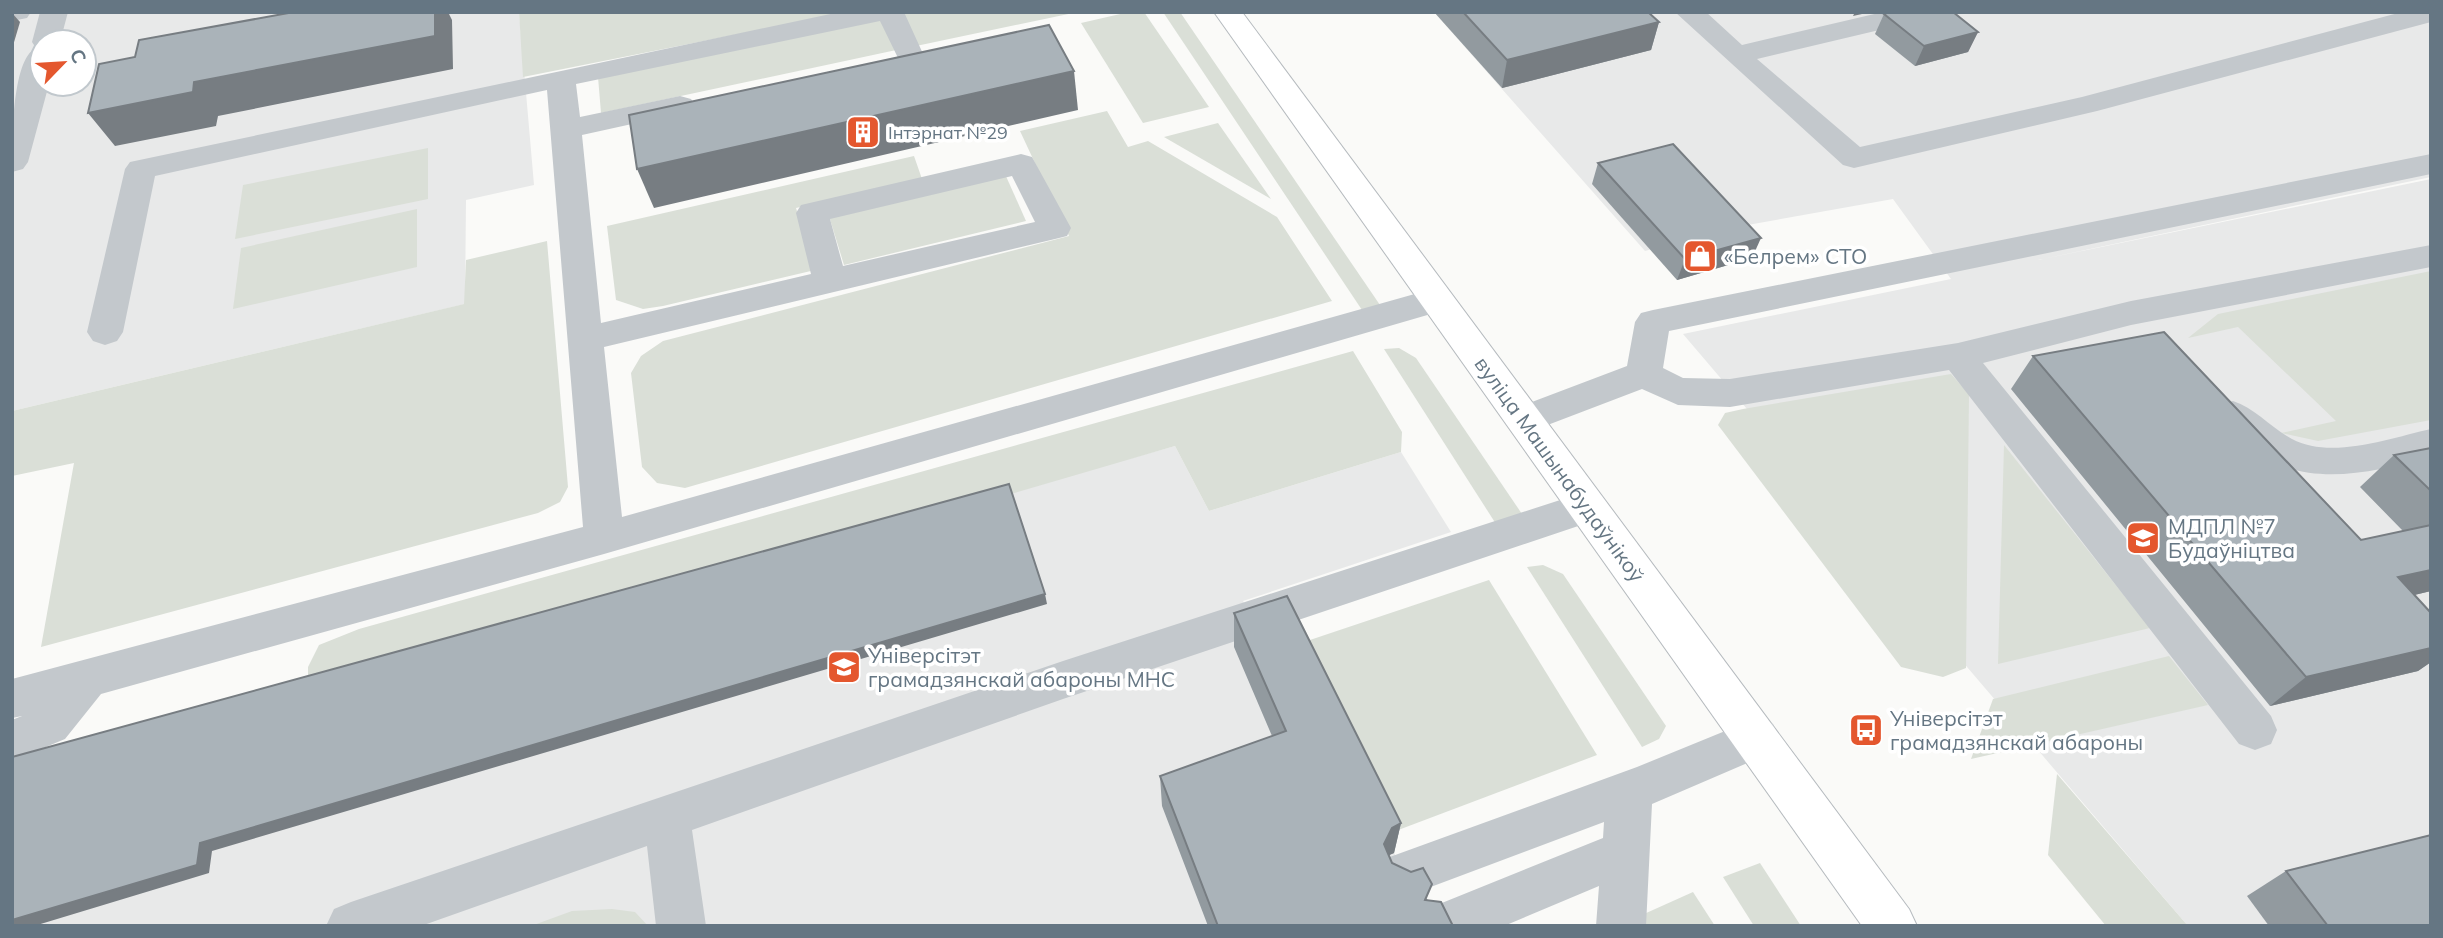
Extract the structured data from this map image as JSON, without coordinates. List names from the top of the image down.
{
  "streets": {
    "main road": ["вуліца Машынабудаўнікоў"]
  },
  "places": {
    "building": ["Інтэрнат №29"],
    "shop": ["«Белрем» СТО"],
    "school or university": ["МДПЛ №7 Будаўніцтва", "Універсітэт грамадзянскай абароны МНС"],
    "bus stop": ["Універсітэт грамадзянскай абароны"]
  },
  "north": "top right"
}
